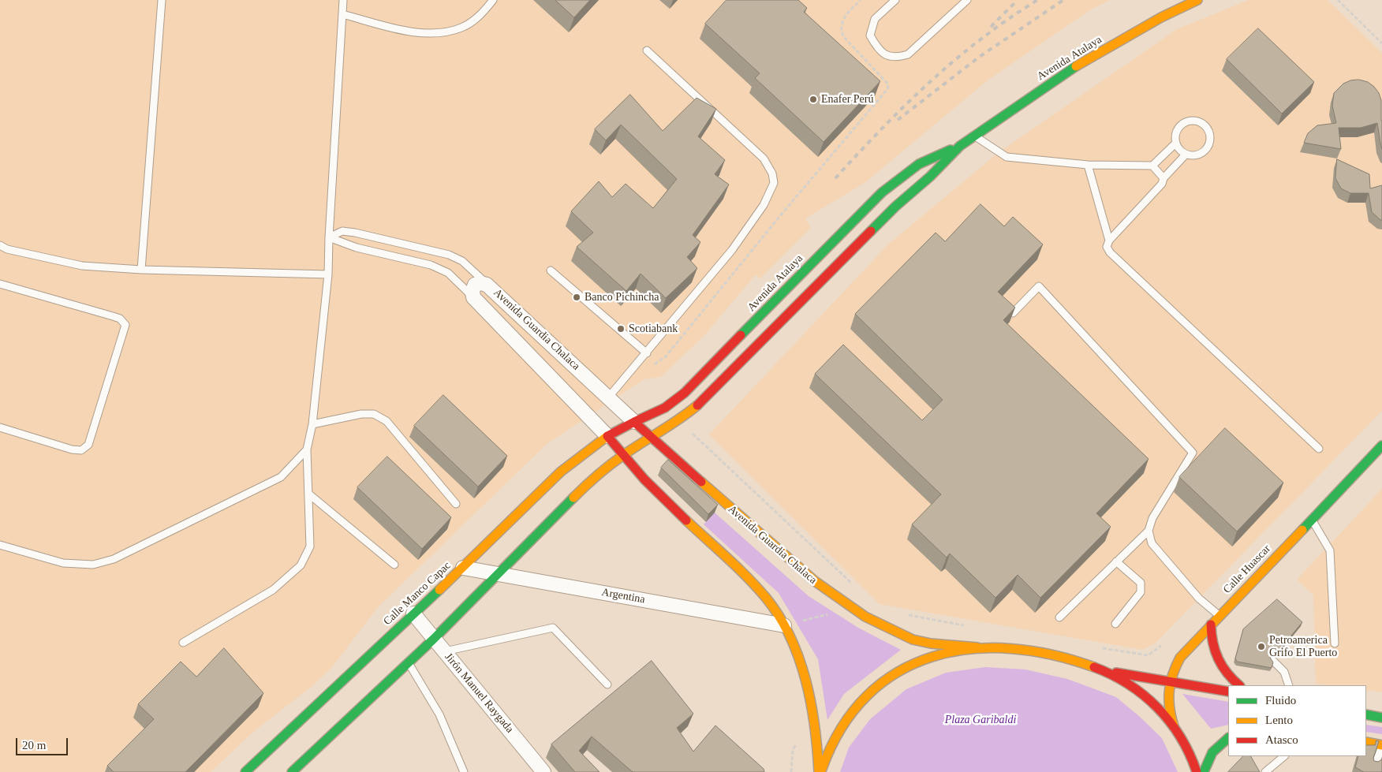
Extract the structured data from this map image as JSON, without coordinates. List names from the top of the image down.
{
  "streets": {
    "main road": [
      "Avenida Atalaya",
      "Avenida Guardia Chalaca",
      "Calle Huascar",
      "Calle Manco Capac"
    ],
    "street": ["Argentina", "Jirón Manuel Raygada"]
  },
  "crossings": [
    ["Avenida Atalaya", "Avenida Guardia Chalaca"],
    ["Avenida Atalaya", "Calle Manco Capac"],
    ["Avenida Guardia Chalaca", "Calle Manco Capac"],
    ["Avenida Guardia Chalaca", "Argentina"],
    ["Calle Manco Capac", "Argentina"],
    ["Calle Manco Capac", "Jirón Manuel Raygada"]
  ],
  "parks": ["Plaza Garibaldi"],
  "places": [
    "Enafer Perú",
    "Banco Pichincha",
    "Scotiabank",
    "Petroamerica Grifo El Puerto"
  ],
  "legend": ["Fluido", "Lento", "Atasco"],
  "scale_bar": "20 m"
}
